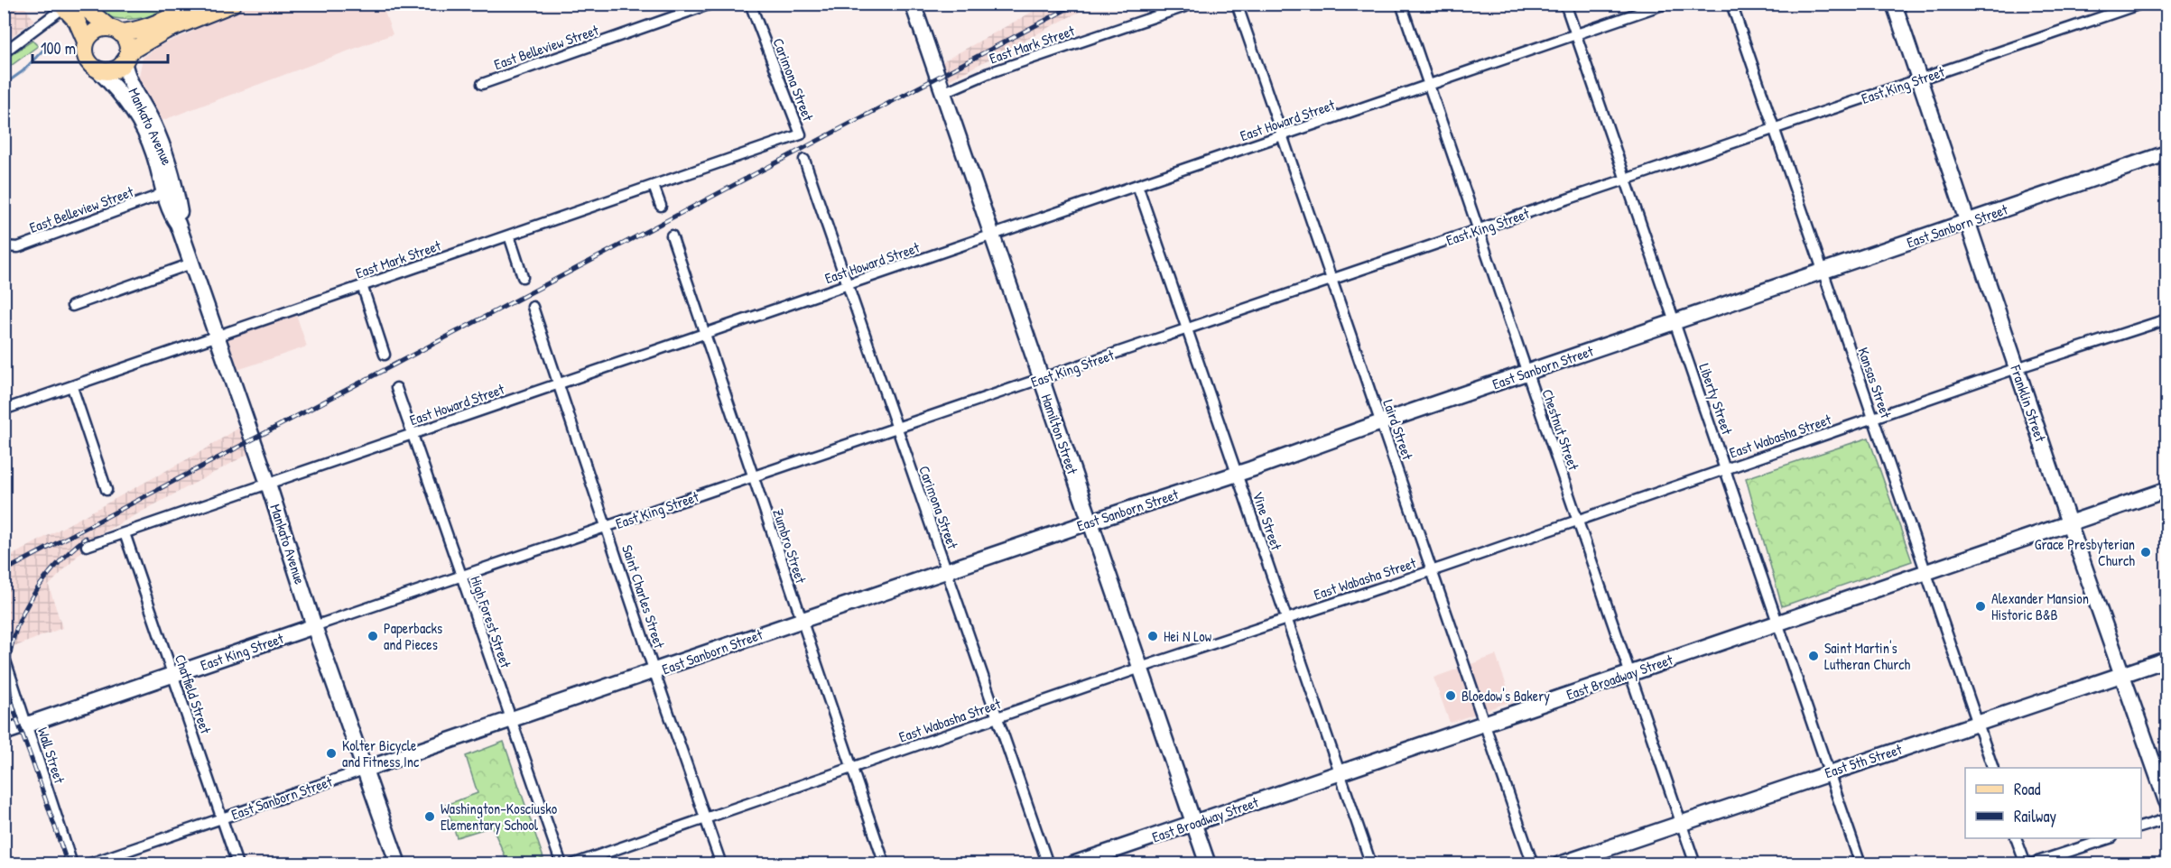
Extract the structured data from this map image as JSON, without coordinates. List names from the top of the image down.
{
  "streets": {
    "main road": ["Mankato Avenue"],
    "street": [
      "East Mark Street",
      "East Belleview Street",
      "Carimona Street",
      "East King Street",
      "East Howard Street",
      "East Sanborn Street",
      "Kansas Street",
      "Liberty Street",
      "Franklin Street",
      "Laird Street",
      "Chestnut Street",
      "Hamilton Street",
      "East Wabasha Street",
      "Vine Street",
      "Zumbro Street",
      "Saint Charles Street",
      "High Forest Street",
      "East Broadway Street",
      "Chatfield Street",
      "Wall Street",
      "East 5th Street"
    ]
  },
  "crossings": [
    ["East Mark Street", "Carimona Street"],
    ["East Mark Street", "Mankato Avenue"],
    ["East Mark Street", "Hamilton Street"],
    ["East Belleview Street", "Mankato Avenue"],
    ["Carimona Street", "East King Street"],
    ["Carimona Street", "East Howard Street"],
    ["Carimona Street", "East Sanborn Street"],
    ["Carimona Street", "East Wabasha Street"],
    ["East King Street", "Mankato Avenue"],
    ["East King Street", "Kansas Street"],
    ["East King Street", "Liberty Street"],
    ["East King Street", "Franklin Street"],
    ["East King Street", "Laird Street"],
    ["East King Street", "Chestnut Street"],
    ["East King Street", "Hamilton Street"],
    ["East King Street", "Vine Street"],
    ["East King Street", "Zumbro Street"],
    ["East King Street", "Saint Charles Street"],
    ["East King Street", "High Forest Street"],
    ["East King Street", "Chatfield Street"],
    ["East King Street", "Wall Street"],
    ["East Howard Street", "Mankato Avenue"],
    ["East Howard Street", "Liberty Street"],
    ["East Howard Street", "Laird Street"],
    ["East Howard Street", "Chestnut Street"],
    ["East Howard Street", "Hamilton Street"],
    ["East Howard Street", "Vine Street"],
    ["East Howard Street", "Zumbro Street"],
    ["East Howard Street", "Saint Charles Street"],
    ["East Howard Street", "High Forest Street"],
    ["East Howard Street", "Chatfield Street"],
    ["Mankato Avenue", "East Sanborn Street"],
    ["East Sanborn Street", "Kansas Street"],
    ["East Sanborn Street", "Liberty Street"],
    ["East Sanborn Street", "Franklin Street"],
    ["East Sanborn Street", "Laird Street"],
    ["East Sanborn Street", "Chestnut Street"],
    ["East Sanborn Street", "Hamilton Street"],
    ["East Sanborn Street", "Vine Street"],
    ["East Sanborn Street", "Zumbro Street"],
    ["East Sanborn Street", "Saint Charles Street"],
    ["East Sanborn Street", "High Forest Street"],
    ["East Sanborn Street", "Chatfield Street"],
    ["Kansas Street", "East Wabasha Street"],
    ["Kansas Street", "East Broadway Street"],
    ["Kansas Street", "East 5th Street"],
    ["Liberty Street", "East Wabasha Street"],
    ["Liberty Street", "East Broadway Street"],
    ["Liberty Street", "East 5th Street"],
    ["Franklin Street", "East Wabasha Street"],
    ["Franklin Street", "East Broadway Street"],
    ["Franklin Street", "East 5th Street"],
    ["Laird Street", "East Wabasha Street"],
    ["Laird Street", "East Broadway Street"],
    ["Chestnut Street", "East Wabasha Street"],
    ["Chestnut Street", "East Broadway Street"],
    ["Chestnut Street", "East 5th Street"],
    ["Hamilton Street", "East Wabasha Street"],
    ["Hamilton Street", "East Broadway Street"],
    ["East Wabasha Street", "Vine Street"],
    ["East Wabasha Street", "Zumbro Street"],
    ["East Wabasha Street", "Saint Charles Street"],
    ["Vine Street", "East Broadway Street"]
  ],
  "places": [
    "Grace Presbyterian Church",
    "Alexander Mansion Historic B&B",
    "Paperbacks and Pieces",
    "Hei N Low",
    "Saint Martin's Lutheran Church",
    "Bloedow's Bakery",
    "Kolter Bicycle and Fitness Inc",
    "Washington–Kosciusko Elementary School"
  ],
  "legend": ["Road", "Railway"],
  "scale_bar": "100 m"
}
